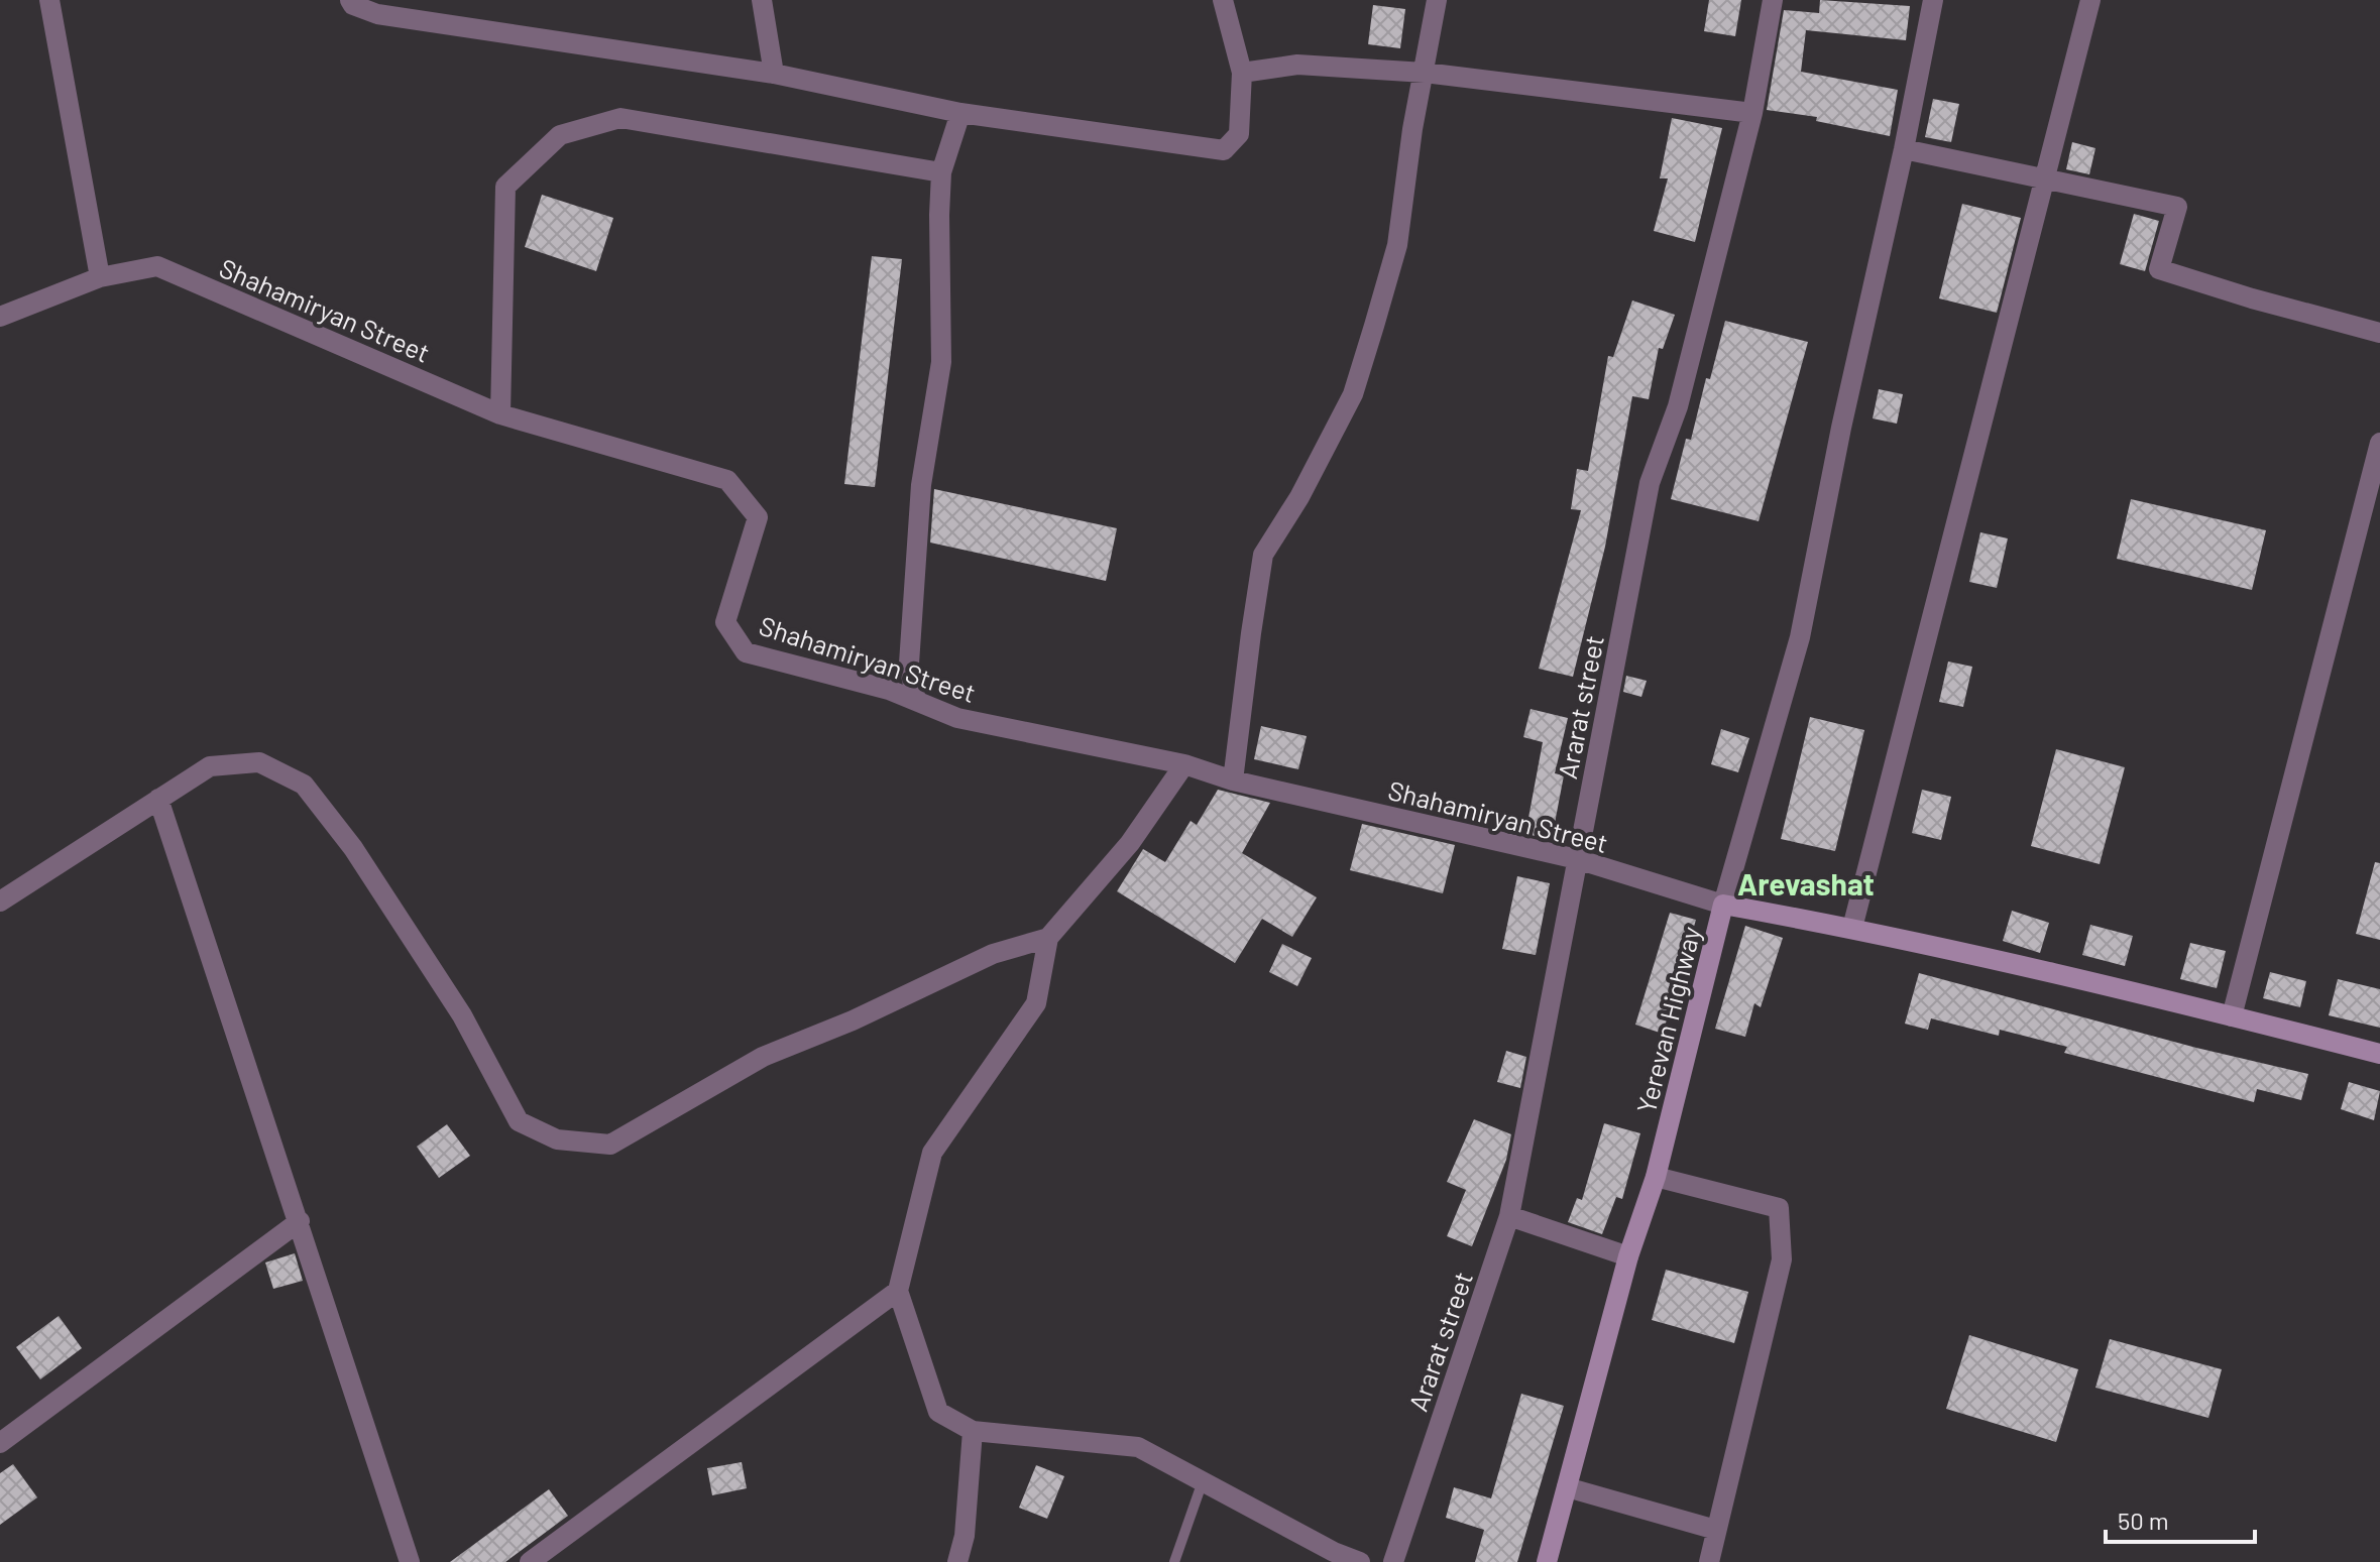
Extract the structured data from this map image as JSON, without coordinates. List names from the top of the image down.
{
  "streets": {
    "main road": ["Yerevan Highway"],
    "street": ["Shahamiryan Street", "Ararat street"]
  },
  "crossings": [
    ["Shahamiryan Street", "Ararat street"],
    ["Shahamiryan Street", "Yerevan Highway"]
  ],
  "districts": ["Arevashat"],
  "scale_bar": "50 m"
}
